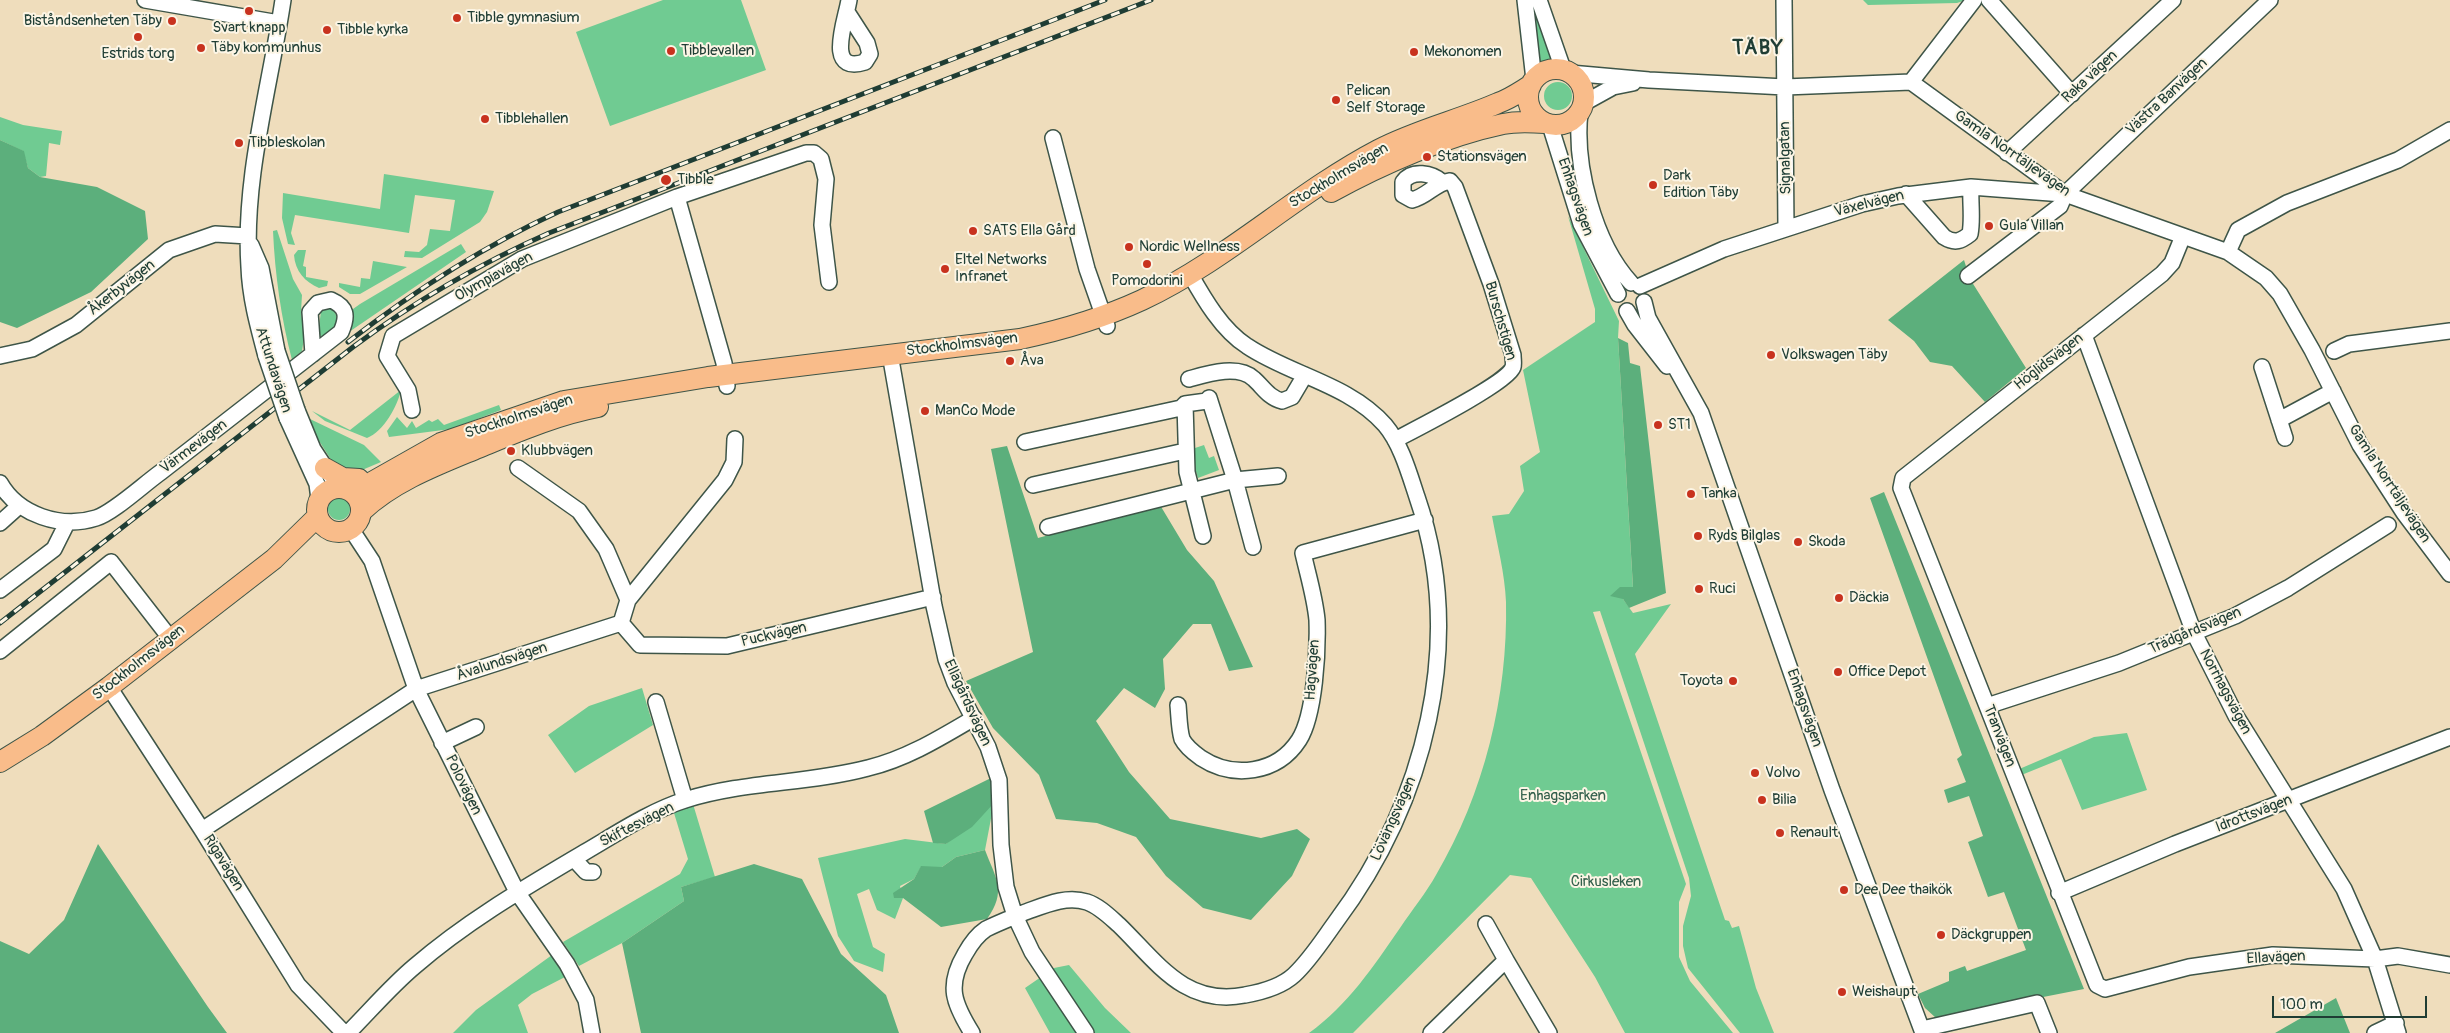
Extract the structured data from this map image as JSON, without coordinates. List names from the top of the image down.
{
  "streets": {
    "main road": ["Stockholmsvägen"],
    "street": [
      "Raka vägen",
      "Västra Banvägen",
      "Gamla Norrtäljevägen",
      "Signalgatan",
      "Enhagsvägen",
      "Växelvägen",
      "Olympiavägen",
      "Åkerbyvägen",
      "Burschstigen",
      "Höglidsvägen",
      "Attundavägen",
      "Värmevägen",
      "Trädgårdsvägen",
      "Puckvägen",
      "Åvalundsvägen",
      "Hagvägen",
      "Norrhagsvägen",
      "Ellagårdsvägen",
      "Tranvägen",
      "Polovägen",
      "Idrottsvägen",
      "Lövängsvägen",
      "Skiftesvägen",
      "Rigavägen",
      "Ellavägen"
    ]
  },
  "crossings": [
    ["Raka vägen", "Gamla Norrtäljevägen"],
    ["Västra Banvägen", "Gamla Norrtäljevägen"],
    ["Västra Banvägen", "Växelvägen"],
    ["Gamla Norrtäljevägen", "Växelvägen"],
    ["Gamla Norrtäljevägen", "Höglidsvägen"],
    ["Signalgatan", "Växelvägen"],
    ["Stockholmsvägen", "Enhagsvägen"],
    ["Stockholmsvägen", "Attundavägen"],
    ["Stockholmsvägen", "Ellagårdsvägen"],
    ["Stockholmsvägen", "Polovägen"],
    ["Stockholmsvägen", "Lövängsvägen"],
    ["Stockholmsvägen", "Rigavägen"],
    ["Enhagsvägen", "Växelvägen"],
    ["Åkerbyvägen", "Attundavägen"],
    ["Burschstigen", "Lövängsvägen"],
    ["Höglidsvägen", "Norrhagsvägen"],
    ["Höglidsvägen", "Tranvägen"],
    ["Attundavägen", "Polovägen"],
    ["Trädgårdsvägen", "Norrhagsvägen"],
    ["Trädgårdsvägen", "Tranvägen"],
    ["Puckvägen", "Åvalundsvägen"],
    ["Puckvägen", "Ellagårdsvägen"],
    ["Åvalundsvägen", "Polovägen"],
    ["Åvalundsvägen", "Rigavägen"],
    ["Hagvägen", "Lövängsvägen"],
    ["Norrhagsvägen", "Idrottsvägen"],
    ["Norrhagsvägen", "Ellavägen"],
    ["Ellagårdsvägen", "Lövängsvägen"],
    ["Ellagårdsvägen", "Skiftesvägen"],
    ["Tranvägen", "Idrottsvägen"],
    ["Tranvägen", "Ellavägen"],
    ["Polovägen", "Skiftesvägen"],
    ["Skiftesvägen", "Rigavägen"]
  ],
  "districts": ["TÄBY"],
  "parks": ["Enhagsparken", "Cirkusleken"],
  "places": [
    "Svart knapp",
    "Tibble gymnasium",
    "Biståndsenheten Täby",
    "Tibble kyrka",
    "Estrids torg",
    "Täby kommunhus",
    "Tibblevallen",
    "Mekonomen",
    "Pelican Self Storage",
    "Tibblehallen",
    "Tibbleskolan",
    "Stationsvägen",
    "Tibble",
    "Dark Edition Täby",
    "Gula Villan",
    "SATS Ella Gård",
    "Nordic Wellness",
    "Pomodorini",
    "Eltel Networks Infranet",
    "Volkswagen Täby",
    "Åva",
    "ManCo Mode",
    "ST1",
    "Klubbvägen",
    "Tanka",
    "Ryds Bilglas",
    "Skoda",
    "Ruci",
    "Däckia",
    "Office Depot",
    "Toyota",
    "Volvo",
    "Bilia",
    "Renault",
    "Dee Dee thaikök",
    "Däckgruppen",
    "Weishaupt"
  ],
  "scale_bar": "100 m"
}
